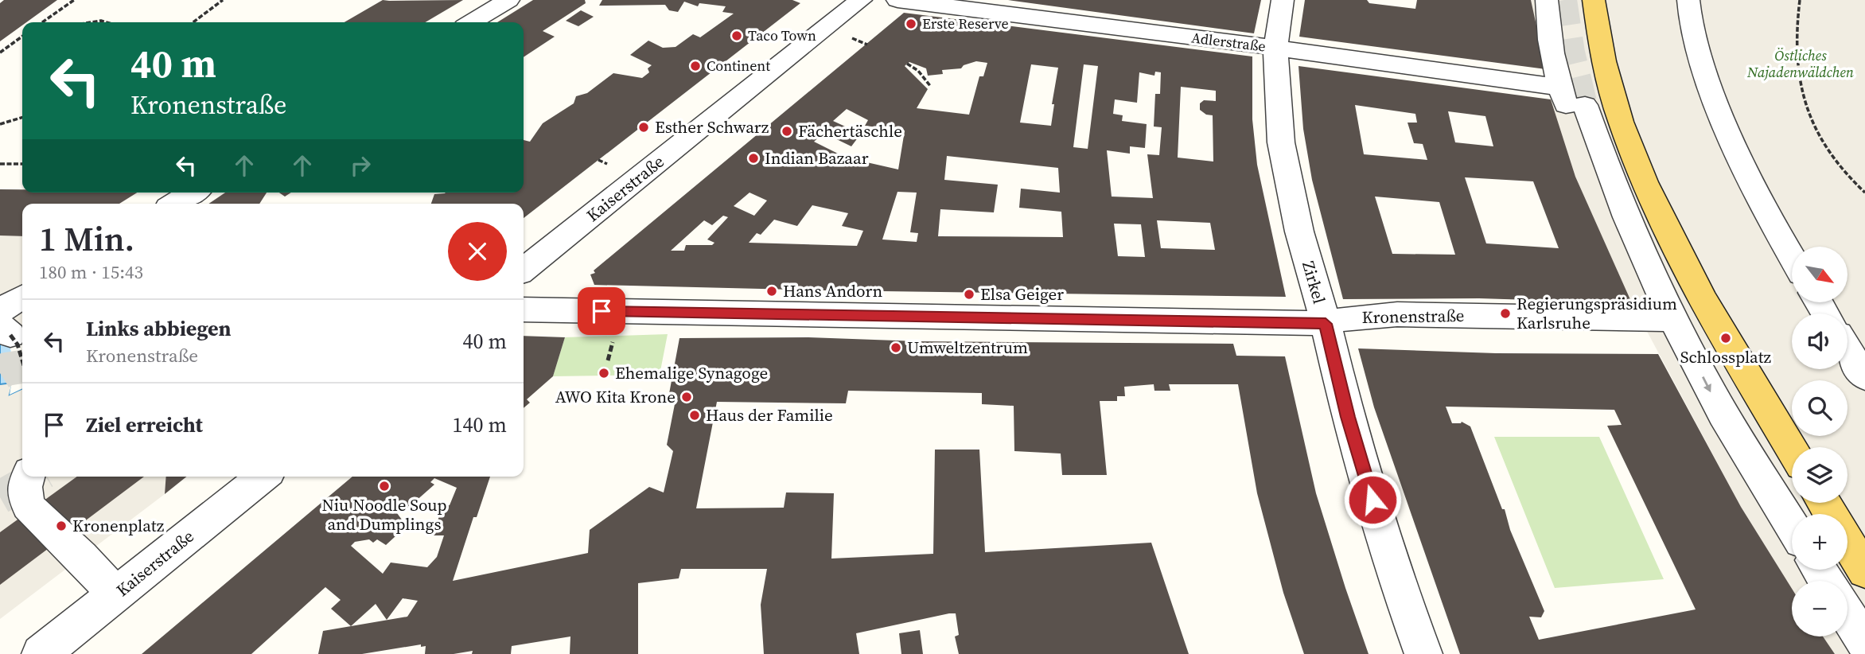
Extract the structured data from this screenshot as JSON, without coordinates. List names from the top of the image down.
{
  "streets": {
    "street": [
      "Adlerstraße",
      "Kaiserstraße",
      "Zirkel",
      "Kronenstraße"
    ]
  },
  "crossings": [
    ["Adlerstraße", "Zirkel"],
    ["Zirkel", "Kronenstraße"]
  ],
  "parks": ["Östliches Najadenwäldchen"],
  "places": [
    "Erste Reserve",
    "Taco Town",
    "Continent",
    "Esther Schwarz",
    "Fächertäschle",
    "Indian Bazaar",
    "Hans Andorn",
    "Elsa Geiger",
    "Regierungspräsidium Karlsruhe",
    "Schlossplatz",
    "Umweltzentrum",
    "Ehemalige Synagoge",
    "AWO Kita Krone",
    "Haus der Familie",
    "Niu Noodle Soup and Dumplings",
    "Kronenplatz"
  ],
  "north": "bottom right",
  "page": {
    "turn": ["40 m", "Kronenstraße"],
    "heading": ["1 Min.", "180 m · 15:43"],
    "map_buttons": ["+", "−"],
    "list": [
      {
        "name": "Links abbiegen",
        "note": "Kronenstraße",
        "value": "40 m"
      },
      {
        "name": "Ziel erreicht",
        "value": "140 m"
      }
    ]
  }
}
